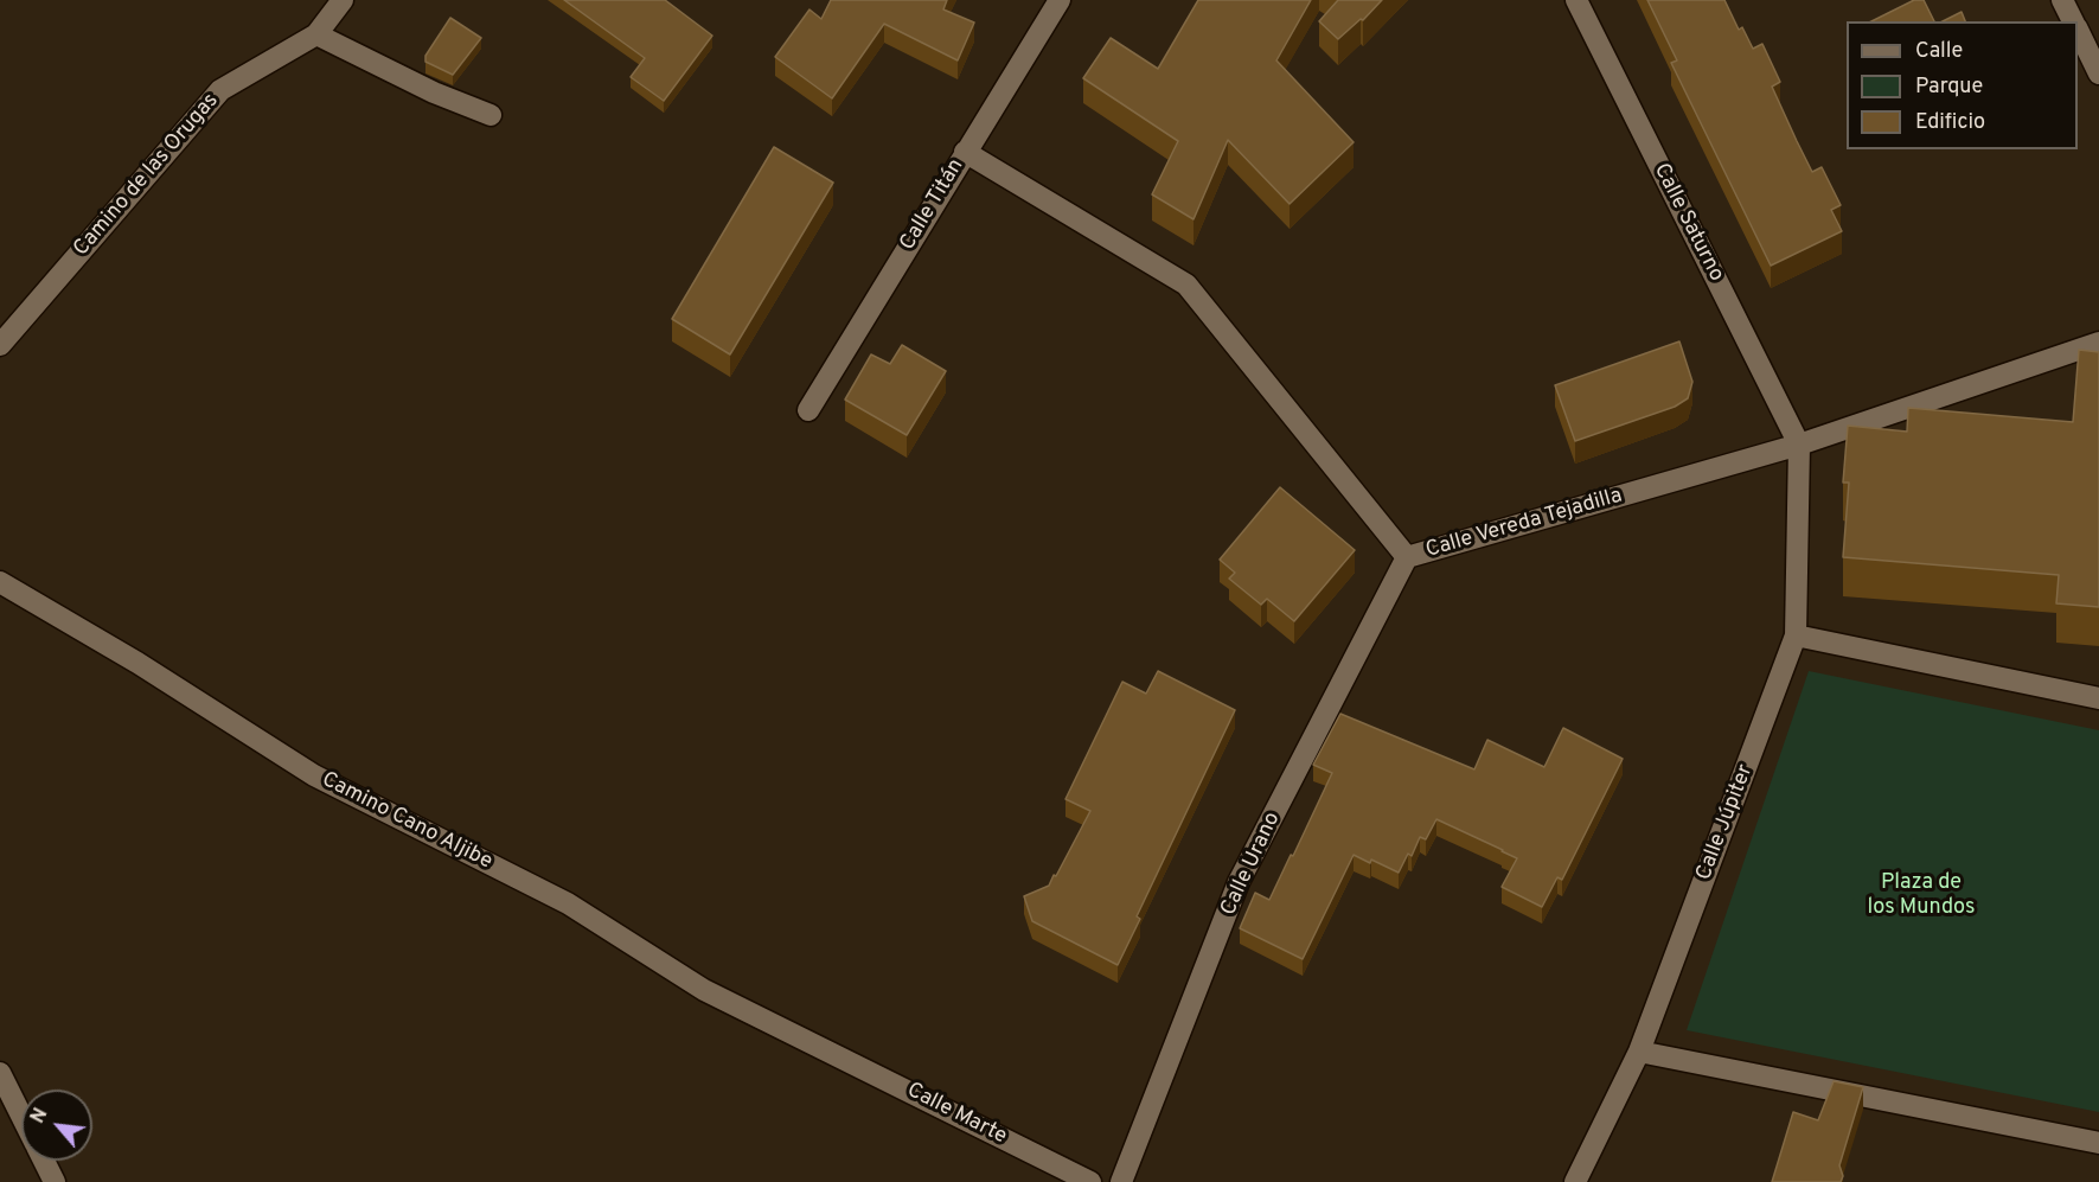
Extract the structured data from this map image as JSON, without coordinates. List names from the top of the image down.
{
  "streets": {
    "street": [
      "Camino de las Orugas",
      "Calle Titán",
      "Calle Saturno",
      "Calle Vereda Tejadilla",
      "Camino Cano Aljibe",
      "Calle Júpiter",
      "Calle Urano",
      "Calle Marte"
    ]
  },
  "crossings": [
    ["Calle Titán", "Calle Vereda Tejadilla"],
    ["Calle Saturno", "Calle Vereda Tejadilla"],
    ["Calle Saturno", "Calle Júpiter"],
    ["Calle Vereda Tejadilla", "Calle Júpiter"],
    ["Calle Vereda Tejadilla", "Calle Urano"],
    ["Camino Cano Aljibe", "Calle Marte"]
  ],
  "parks": ["Plaza de los Mundos"],
  "legend": ["Calle", "Parque", "Edificio"],
  "north": "top left"
}
